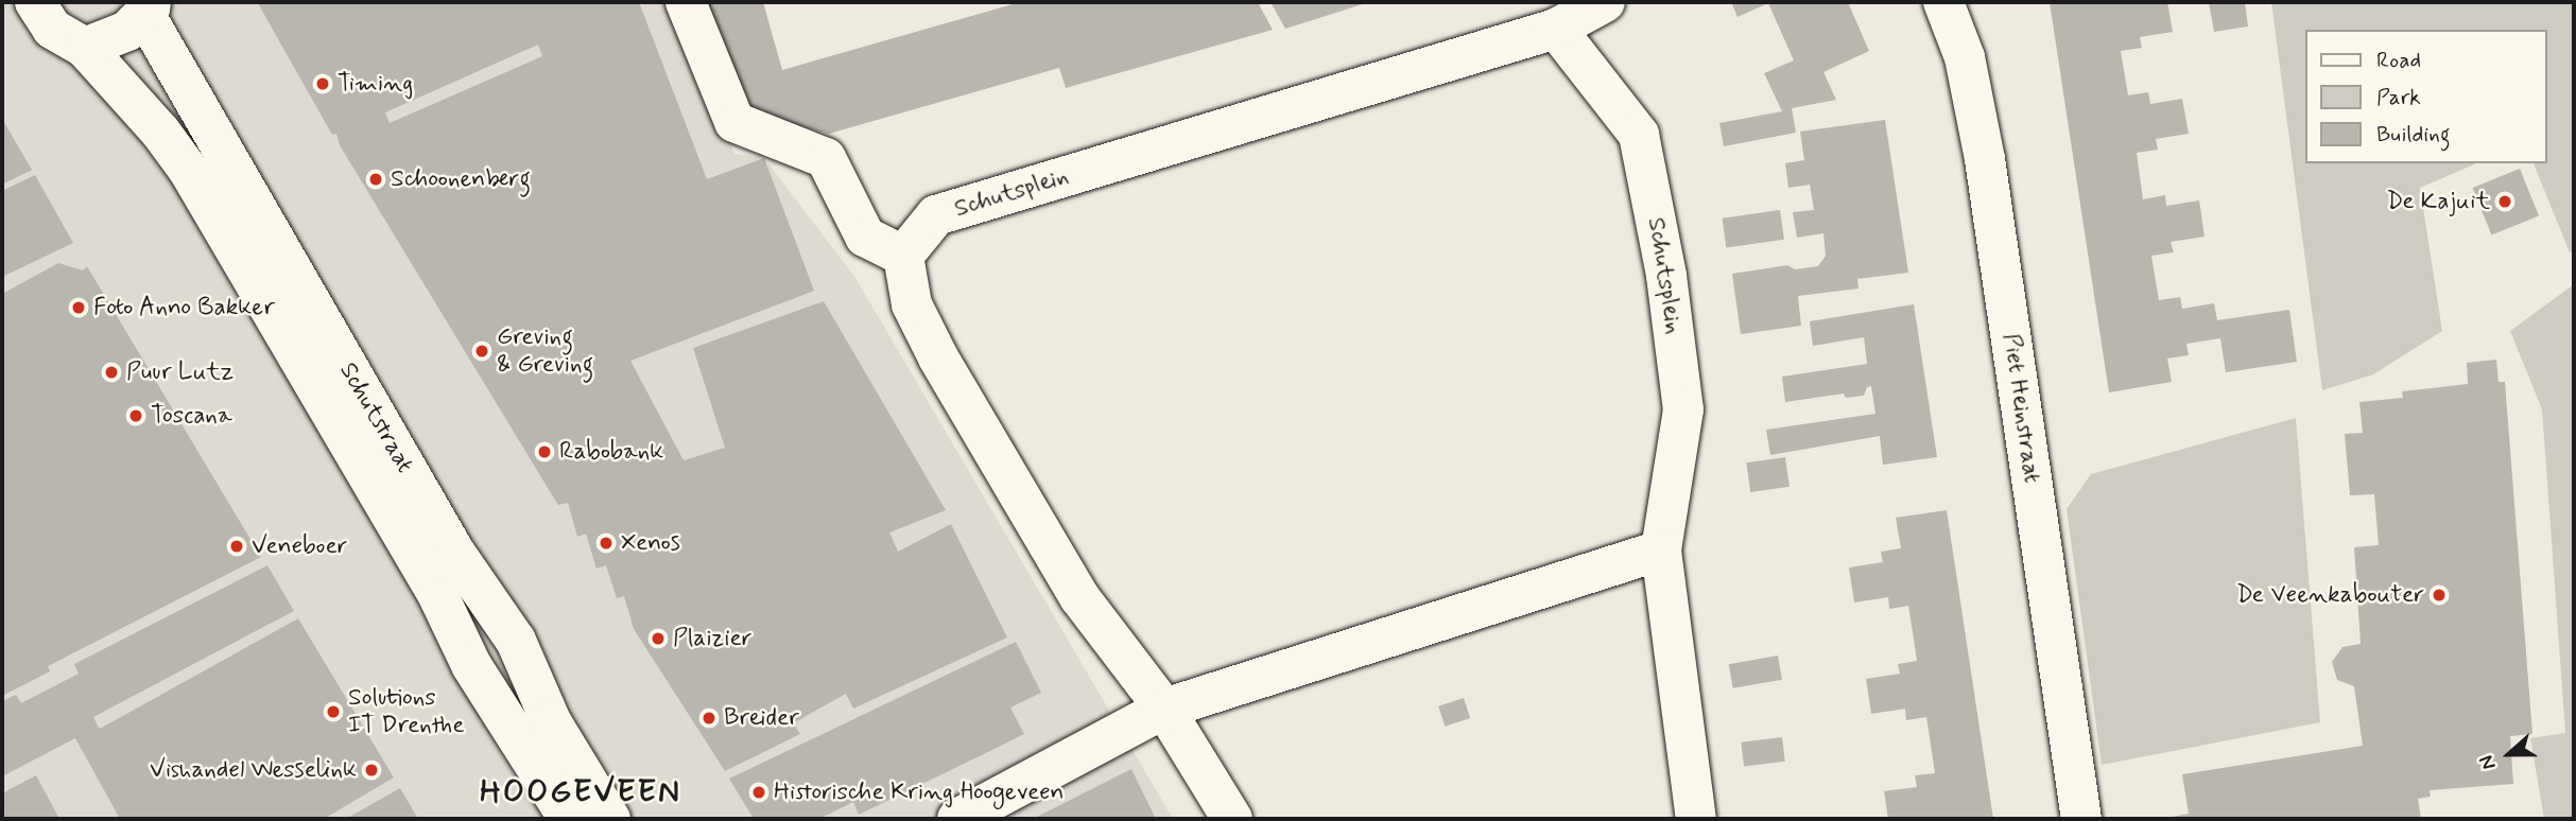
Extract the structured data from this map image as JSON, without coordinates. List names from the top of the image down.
{
  "streets": {
    "street": ["Schutsplein", "Piet Heinstraat", "Schutstraat"]
  },
  "districts": ["HOOGEVEEN"],
  "places": [
    "Timing",
    "Schoonenberg",
    "De Kajuit",
    "Foto Anno Bakker",
    "Greving & Greving",
    "Puur Lutz",
    "Toscana",
    "Rabobank",
    "Xenos",
    "Veneboer",
    "De Veenkabouter",
    "Plaizier",
    "Solutions IT Drenthe",
    "Breider",
    "Vishandel Wesselink",
    "Historische Kring Hoogeveen"
  ],
  "legend": ["Road", "Park", "Building"],
  "north": "left"
}
